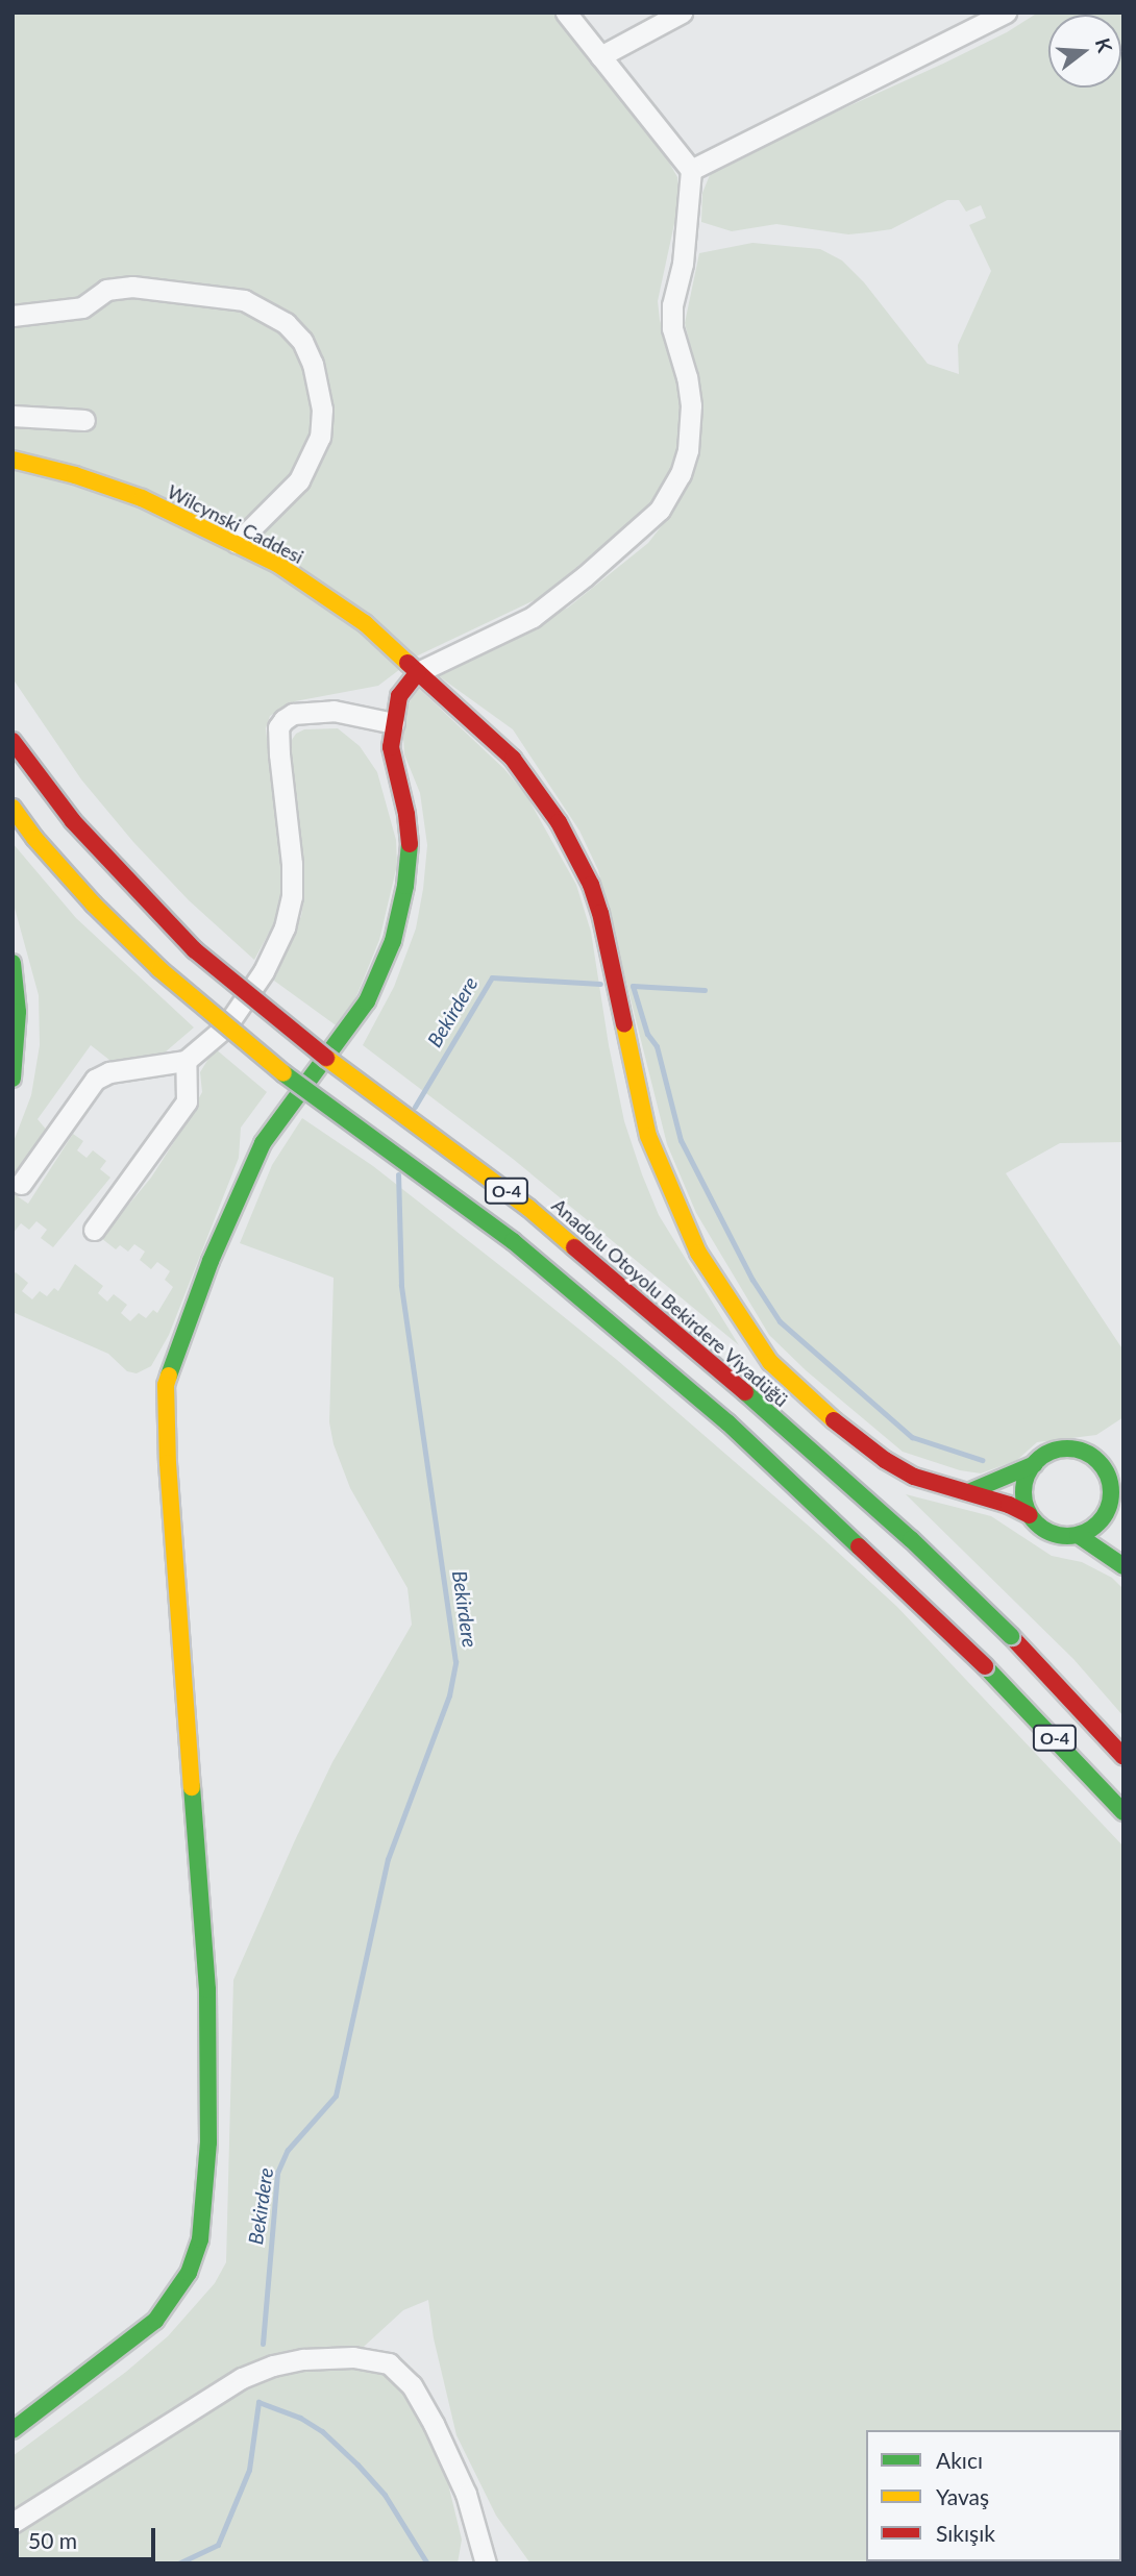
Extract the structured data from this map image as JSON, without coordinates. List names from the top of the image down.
{
  "streets": {
    "main road": ["Wilcynski Caddesi", "O-4", "Anadolu Otoyolu Bekirdere Viyadüğü"]
  },
  "water": ["Bekirdere"],
  "legend": ["Akıcı", "Yavaş", "Sıkışık"],
  "scale_bar": "50 m",
  "north": "right"
}
